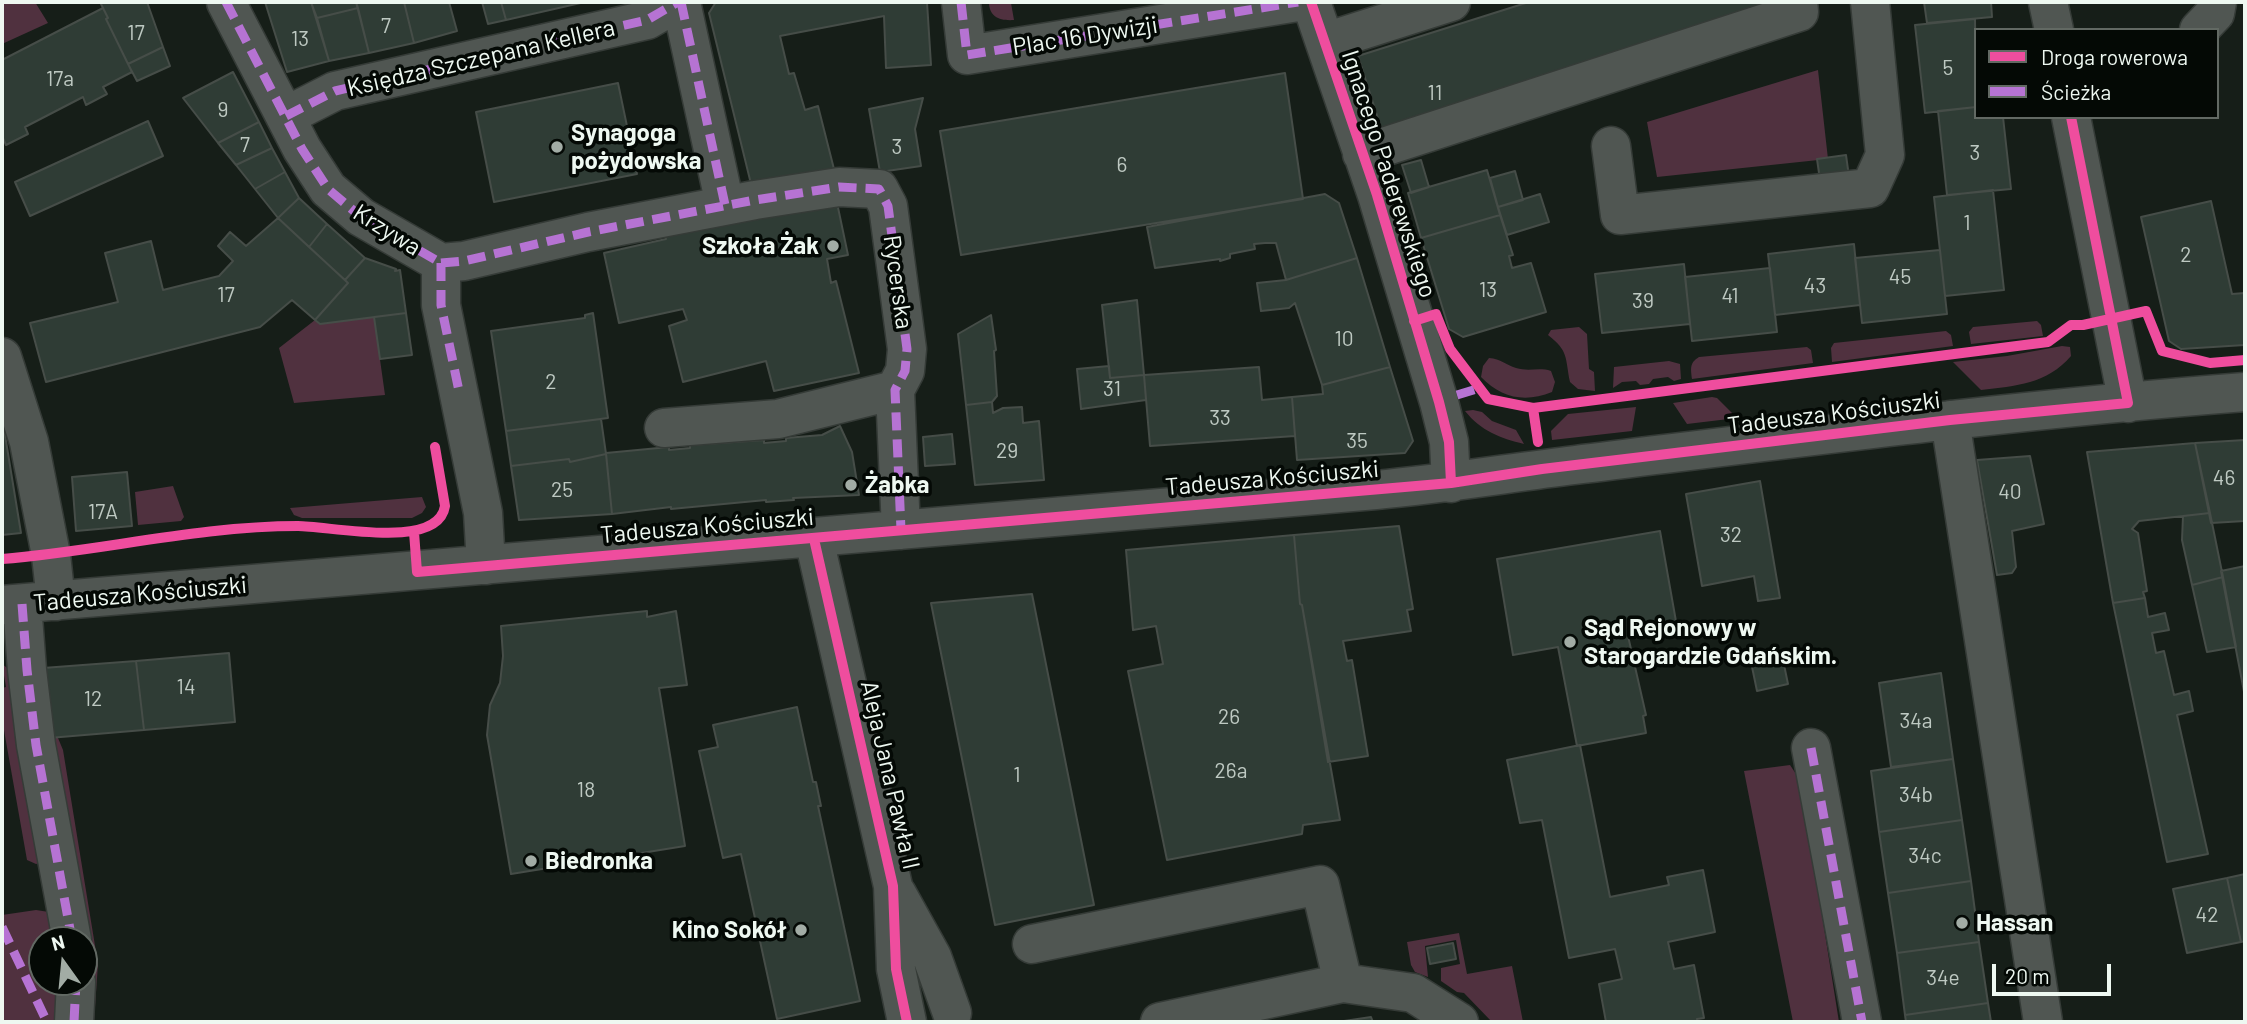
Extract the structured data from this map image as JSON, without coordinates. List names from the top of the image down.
{
  "streets": {
    "street": [
      "Plac 16 Dywizji",
      "Księdza Szczepana Kellera",
      "Ignacego Paderewskiego",
      "Krzywa",
      "Rycerska",
      "Tadeusza Kościuszki",
      "Aleja Jana Pawła II"
    ]
  },
  "crossings": [
    ["Księdza Szczepana Kellera", "Krzywa"],
    ["Ignacego Paderewskiego", "Tadeusza Kościuszki"],
    ["Krzywa", "Rycerska"],
    ["Krzywa", "Tadeusza Kościuszki"],
    ["Rycerska", "Tadeusza Kościuszki"],
    ["Tadeusza Kościuszki", "Aleja Jana Pawła II"]
  ],
  "places": [
    "Synagoga pożydowska",
    "Szkoła Żak",
    "Żabka",
    "Sąd Rejonowy w Starogardzie Gdańskim.",
    "Biedronka",
    "Hassan",
    "Kino Sokół"
  ],
  "house_numbers": [
    "7",
    "17",
    "13",
    "5",
    "17a",
    "11",
    "9",
    "7",
    "3",
    "3",
    "6",
    "1",
    "2",
    "45",
    "43",
    "13",
    "17",
    "41",
    "39",
    "10",
    "2",
    "31",
    "33",
    "35",
    "29",
    "46",
    "25",
    "40",
    "17A",
    "32",
    "14",
    "12",
    "26",
    "34a",
    "26a",
    "1",
    "18",
    "34b",
    "34c",
    "42",
    "34e"
  ],
  "legend": ["Droga rowerowa", "Ścieżka"],
  "scale_bar": "20 m",
  "north": "top"
}
